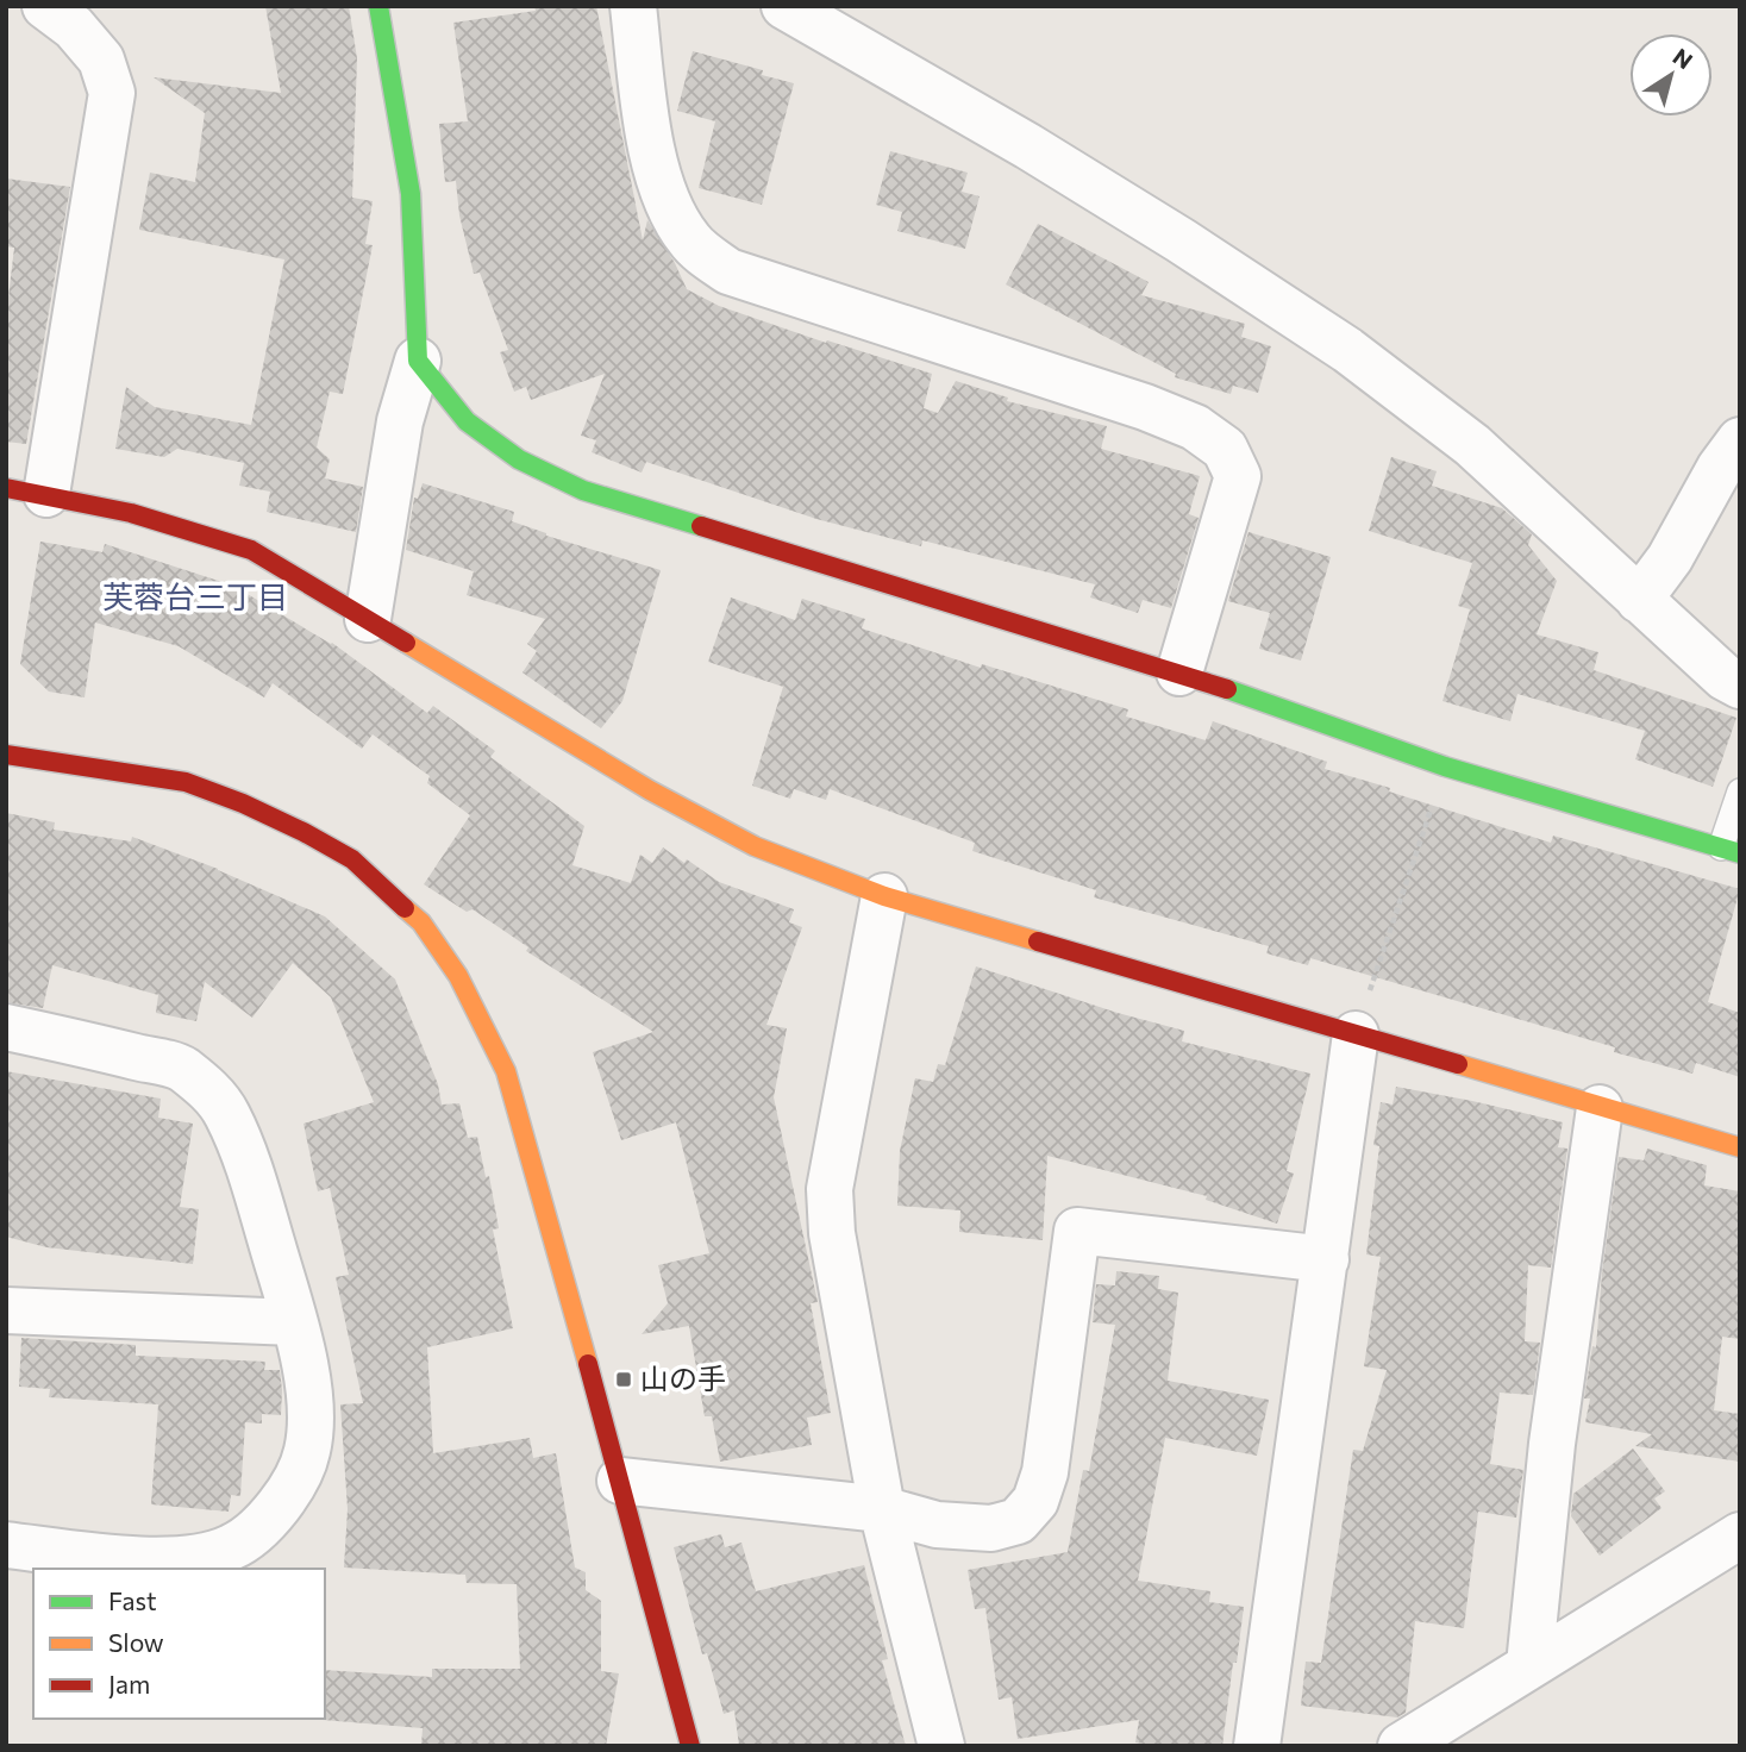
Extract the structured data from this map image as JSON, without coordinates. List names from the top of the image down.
{
  "districts": ["芙蓉台三丁目"],
  "places": {
    "transit": ["山の手"]
  },
  "legend": ["Fast", "Slow", "Jam"],
  "north": "top right"
}
